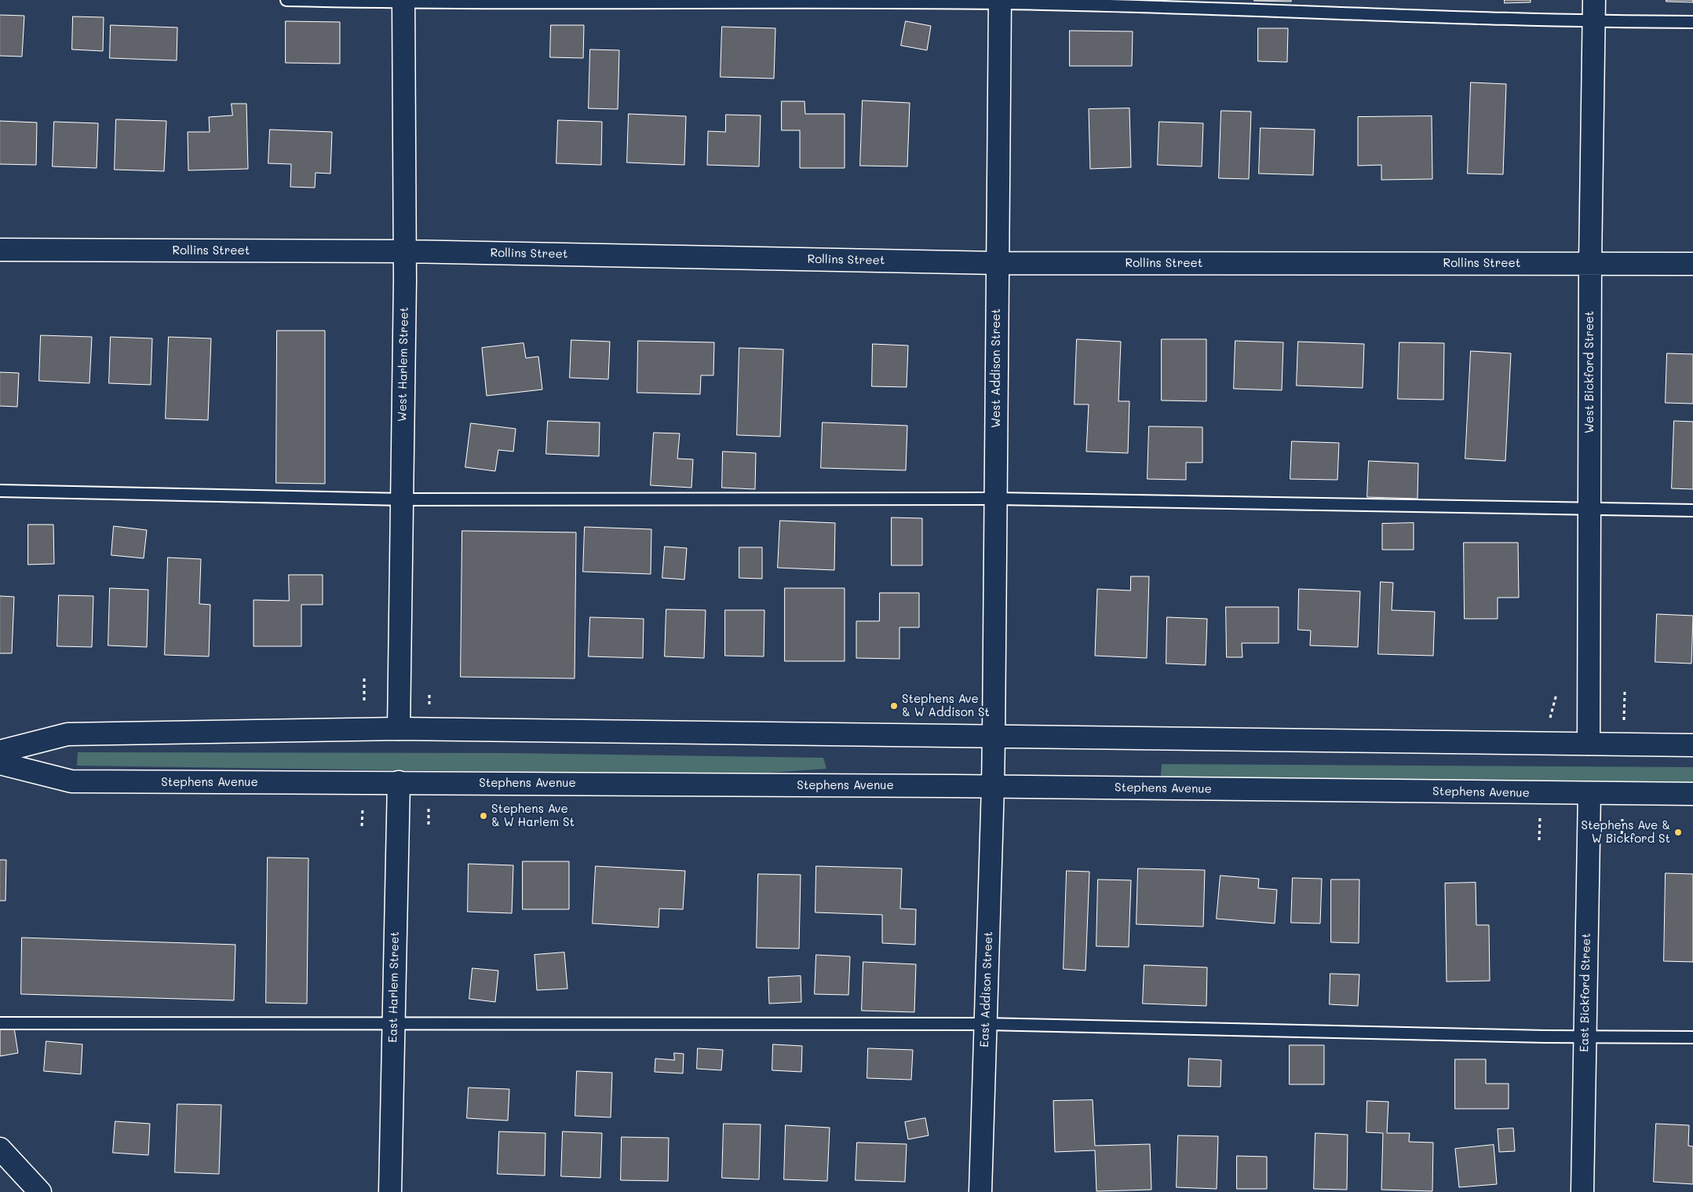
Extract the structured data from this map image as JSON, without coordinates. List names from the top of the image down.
{
  "streets": {
    "street": [
      "Rollins Street",
      "West Harlem Street",
      "West Addison Street",
      "West Bickford Street",
      "Stephens Avenue",
      "East Harlem Street",
      "East Addison Street",
      "East Bickford Street"
    ]
  },
  "crossings": [
    ["Rollins Street", "West Harlem Street"],
    ["Rollins Street", "West Addison Street"],
    ["Rollins Street", "West Bickford Street"],
    ["West Addison Street", "East Addison Street"],
    ["Stephens Avenue", "East Harlem Street"],
    ["Stephens Avenue", "East Addison Street"],
    ["Stephens Avenue", "East Bickford Street"]
  ],
  "places": ["Stephens Ave & W Addison St", "Stephens Ave & W Harlem St", "Stephens Ave & W Bickford St"]
}
